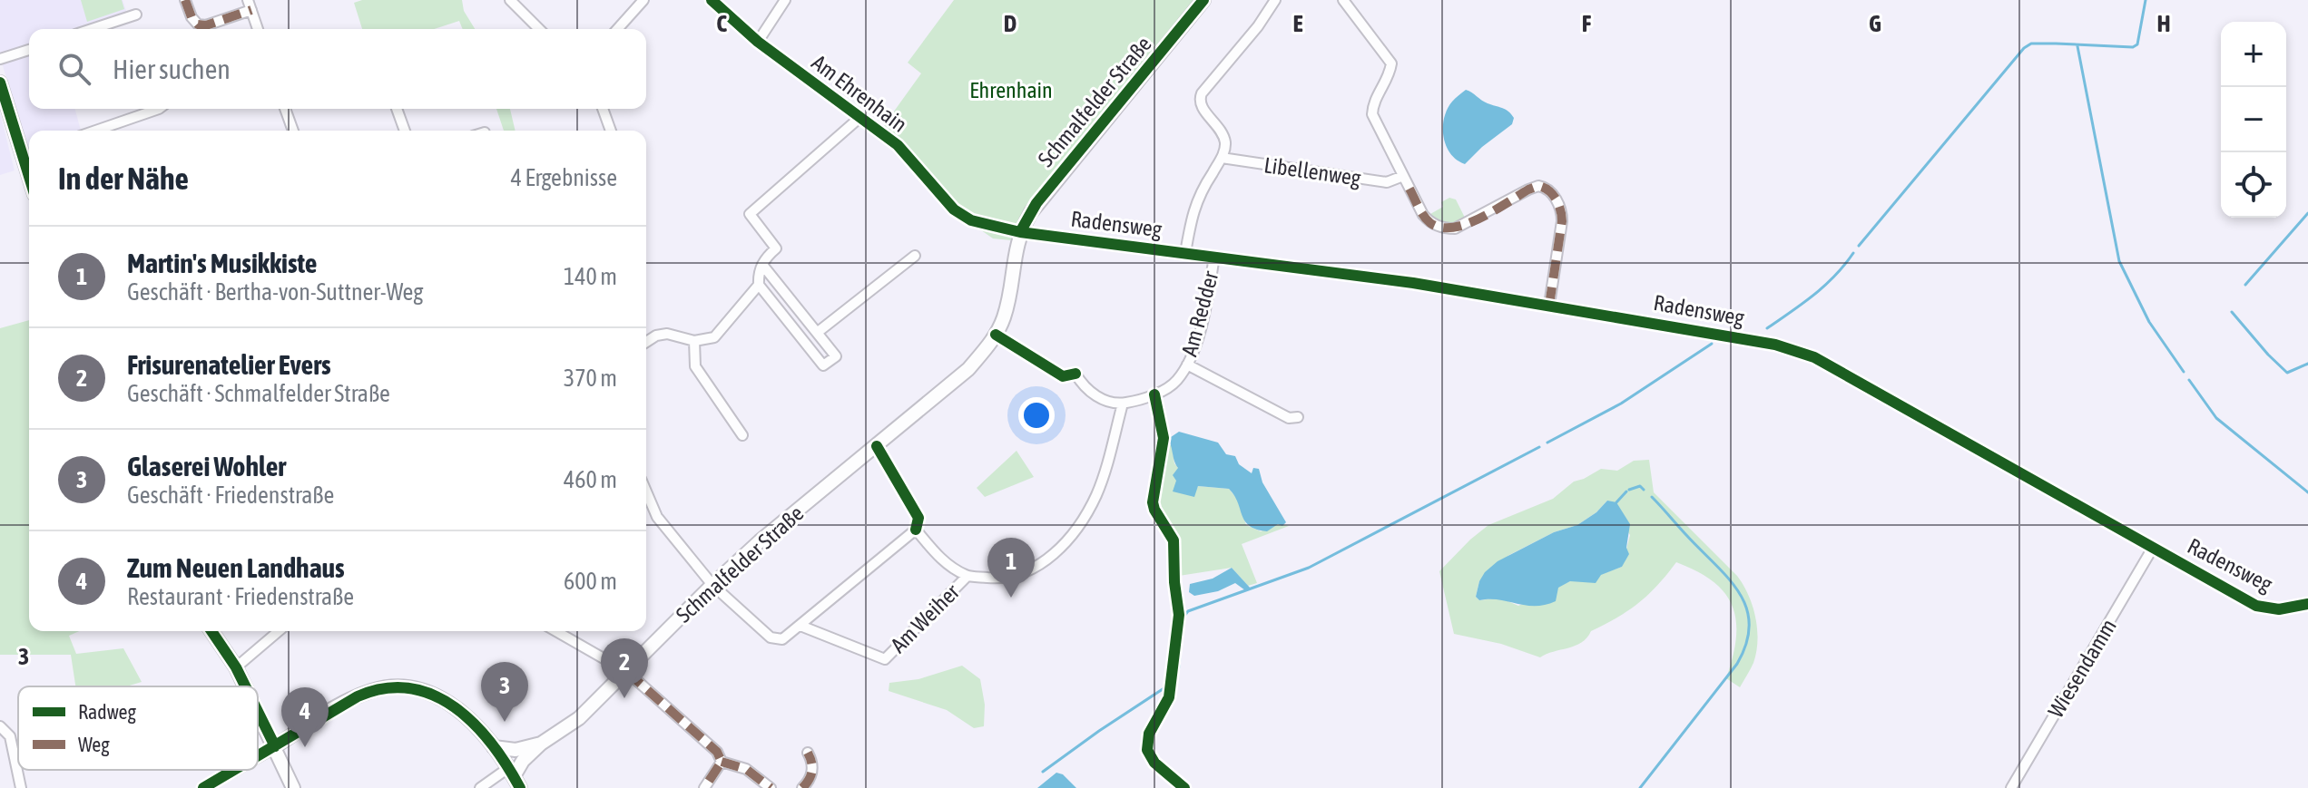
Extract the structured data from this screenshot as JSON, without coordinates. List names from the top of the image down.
{
  "streets": {
    "main road": ["Schmalfelder Straße"],
    "street": [
      "Am Ehrenhain",
      "Libellenweg",
      "Radensweg",
      "Am Redder",
      "Am Weiher",
      "Wiesendamm"
    ]
  },
  "crossings": [
    ["Am Ehrenhain", "Schmalfelder Straße"],
    ["Am Ehrenhain", "Radensweg"],
    ["Schmalfelder Straße", "Radensweg"],
    ["Radensweg", "Am Redder"],
    ["Radensweg", "Wiesendamm"]
  ],
  "parks": ["Ehrenhain"],
  "legend": ["Radweg", "Weg"],
  "page": {
    "map_buttons": ["+", "−"],
    "search": "Hier suchen",
    "heading": ["In der Nähe", "4 Ergebnisse"],
    "list": [
      {
        "mark": "1",
        "name": "Martin's Musikkiste",
        "note": "Geschäft · Bertha-von-Suttner-Weg",
        "value": "140 m"
      },
      {
        "mark": "2",
        "name": "Frisurenatelier Evers",
        "note": "Geschäft · Schmalfelder Straße",
        "value": "370 m"
      },
      {
        "mark": "3",
        "name": "Glaserei Wohler",
        "note": "Geschäft · Friedenstraße",
        "value": "460 m"
      },
      {
        "mark": "4",
        "name": "Zum Neuen Landhaus",
        "note": "Restaurant · Friedenstraße",
        "value": "600 m"
      }
    ],
    "pins": [
      "1",
      "2",
      "3",
      "4"
    ]
  },
  "grid": {
    "columns": [
      "C",
      "D",
      "E",
      "F",
      "G",
      "H"
    ],
    "rows": ["3"]
  }
}
